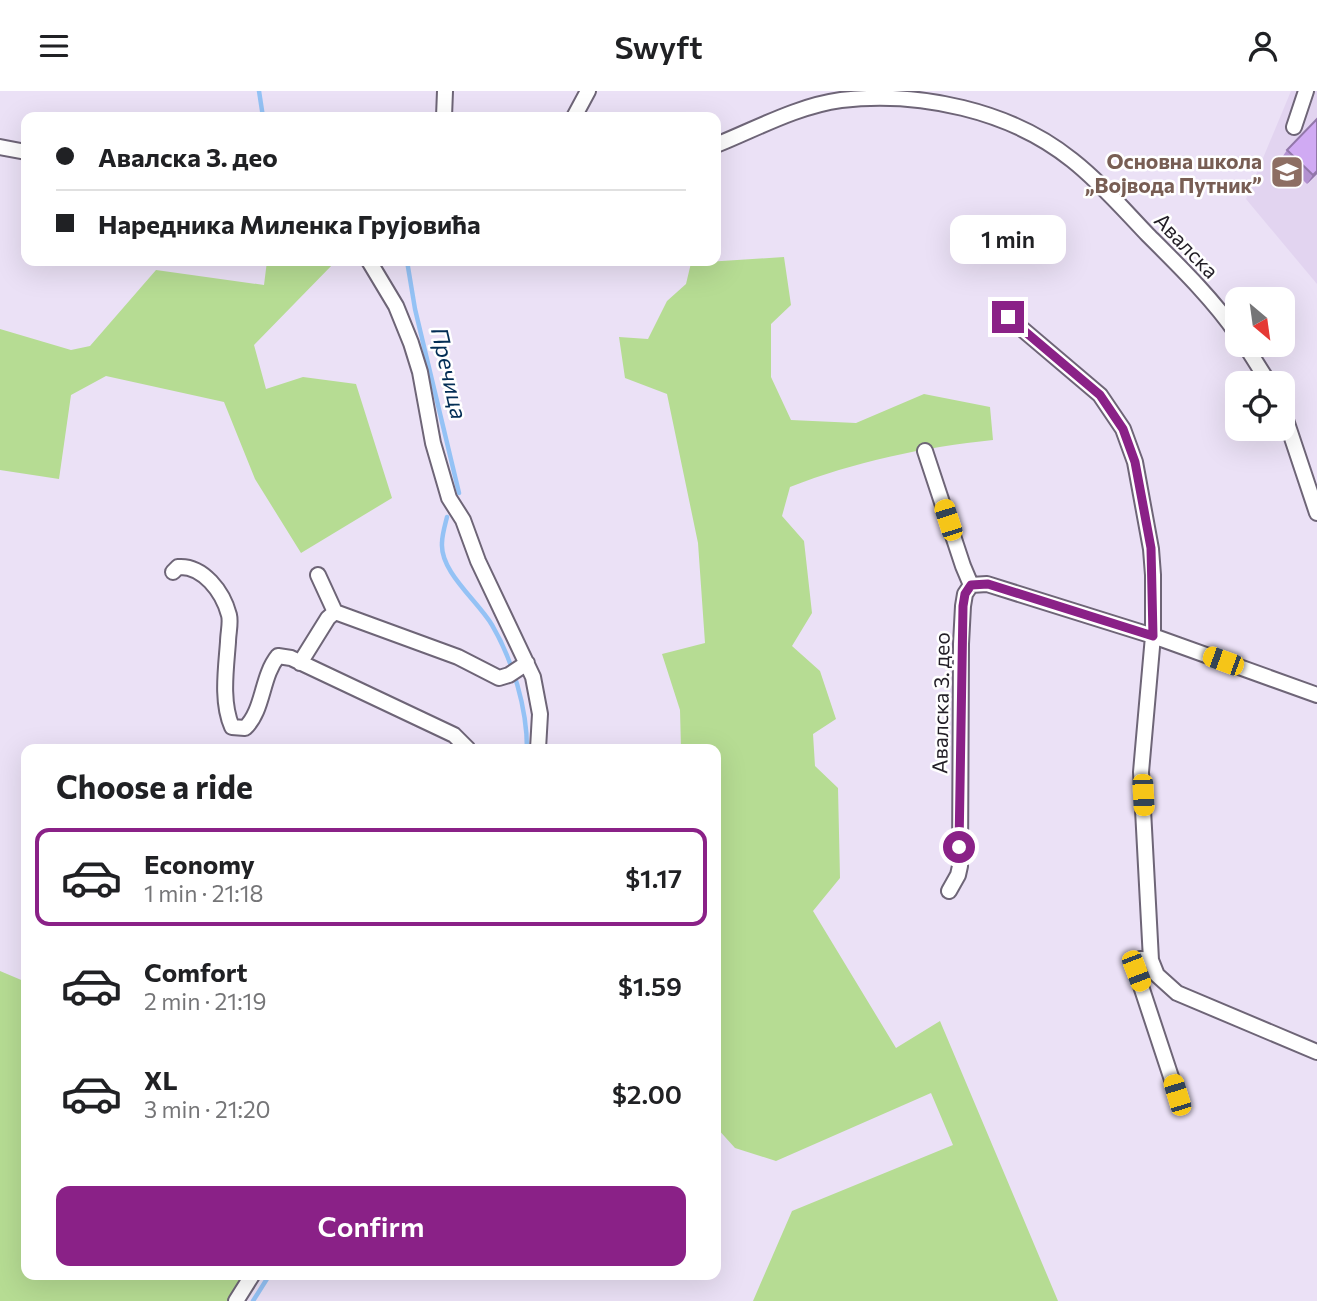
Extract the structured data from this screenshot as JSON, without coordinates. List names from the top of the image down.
{
  "streets": {
    "street": ["Авалска", "Авалска 3. део"]
  },
  "water": ["Пречица"],
  "places": {
    "school or university": ["Основна школа „Војвода Путник”"]
  },
  "north": "bottom right",
  "page": {
    "header": "Swyft",
    "banner": ["Авалска 3. део", "Наредника Миленка Грујовића"],
    "bubble": "1 min",
    "heading": "Choose a ride",
    "list": [
      {
        "name": "Economy",
        "note": "1 min · 21:18",
        "value": "$1.17"
      },
      {
        "name": "Comfort",
        "note": "2 min · 21:19",
        "value": "$1.59"
      },
      {
        "name": "XL",
        "note": "3 min · 21:20",
        "value": "$2.00"
      }
    ],
    "buttons": "Confirm"
  }
}
